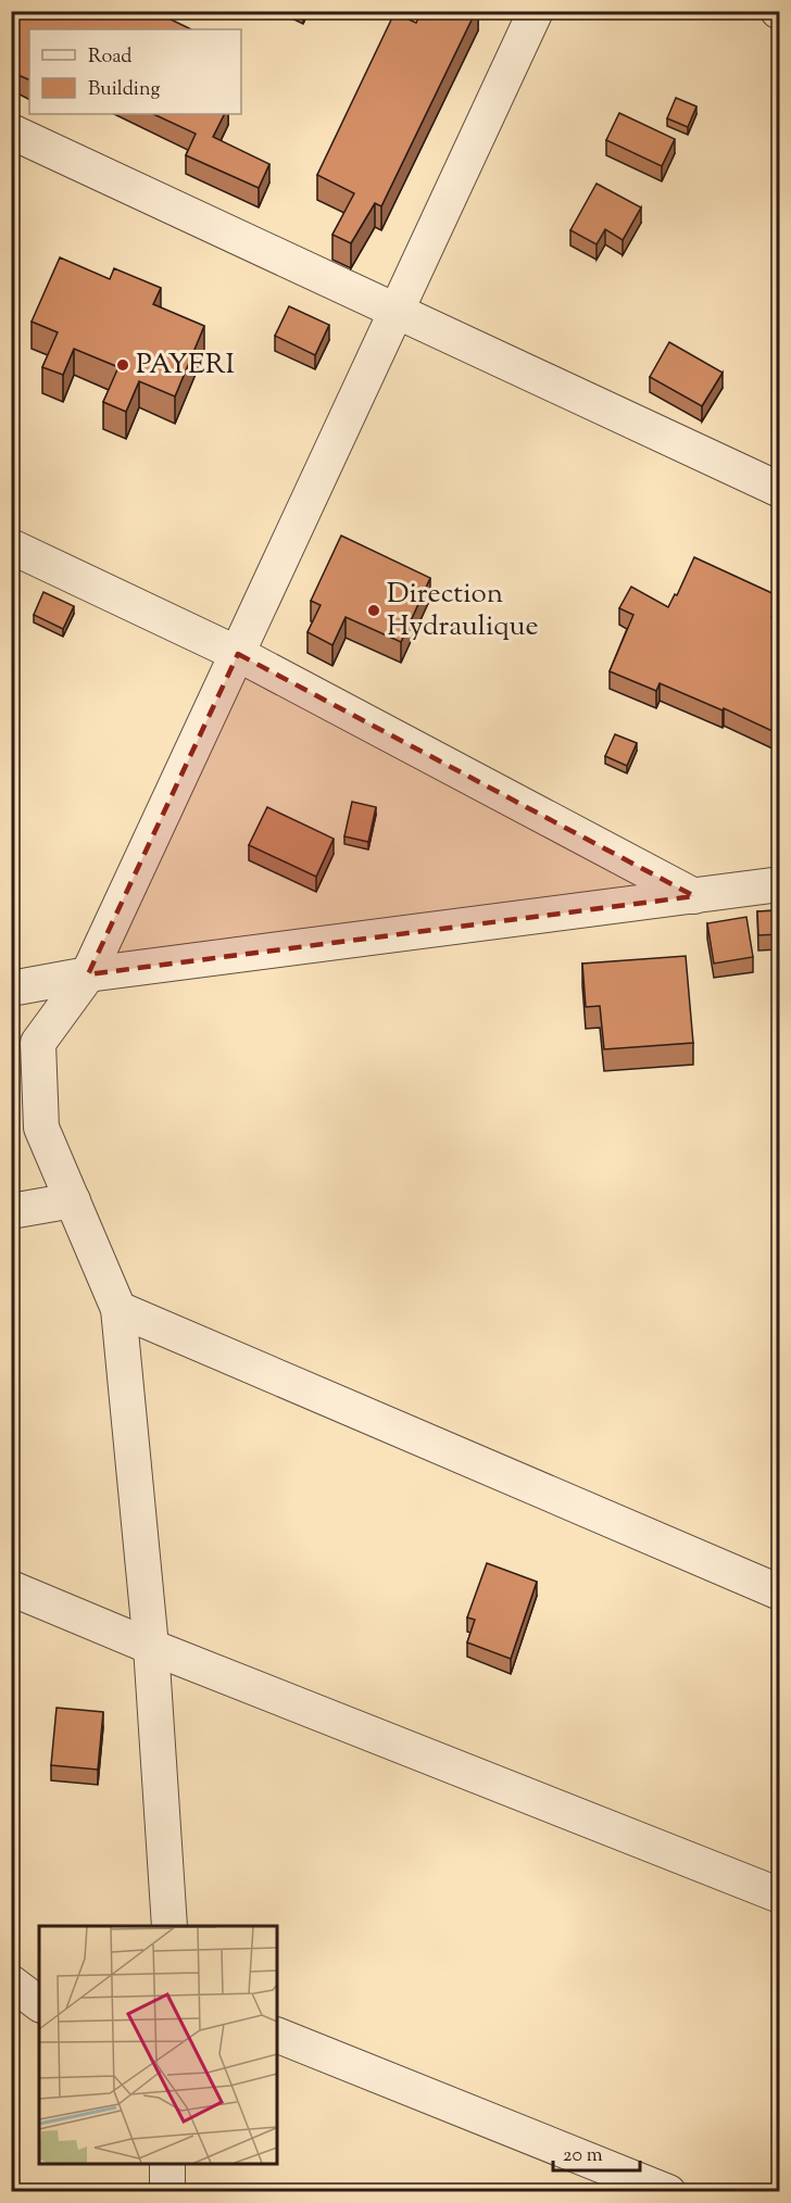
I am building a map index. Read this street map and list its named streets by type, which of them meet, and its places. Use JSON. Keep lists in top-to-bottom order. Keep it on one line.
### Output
{"places":["PAYERI","Direction Hydraulique"],"legend":["Road","Building"],"scale_bar":"20 m"}
